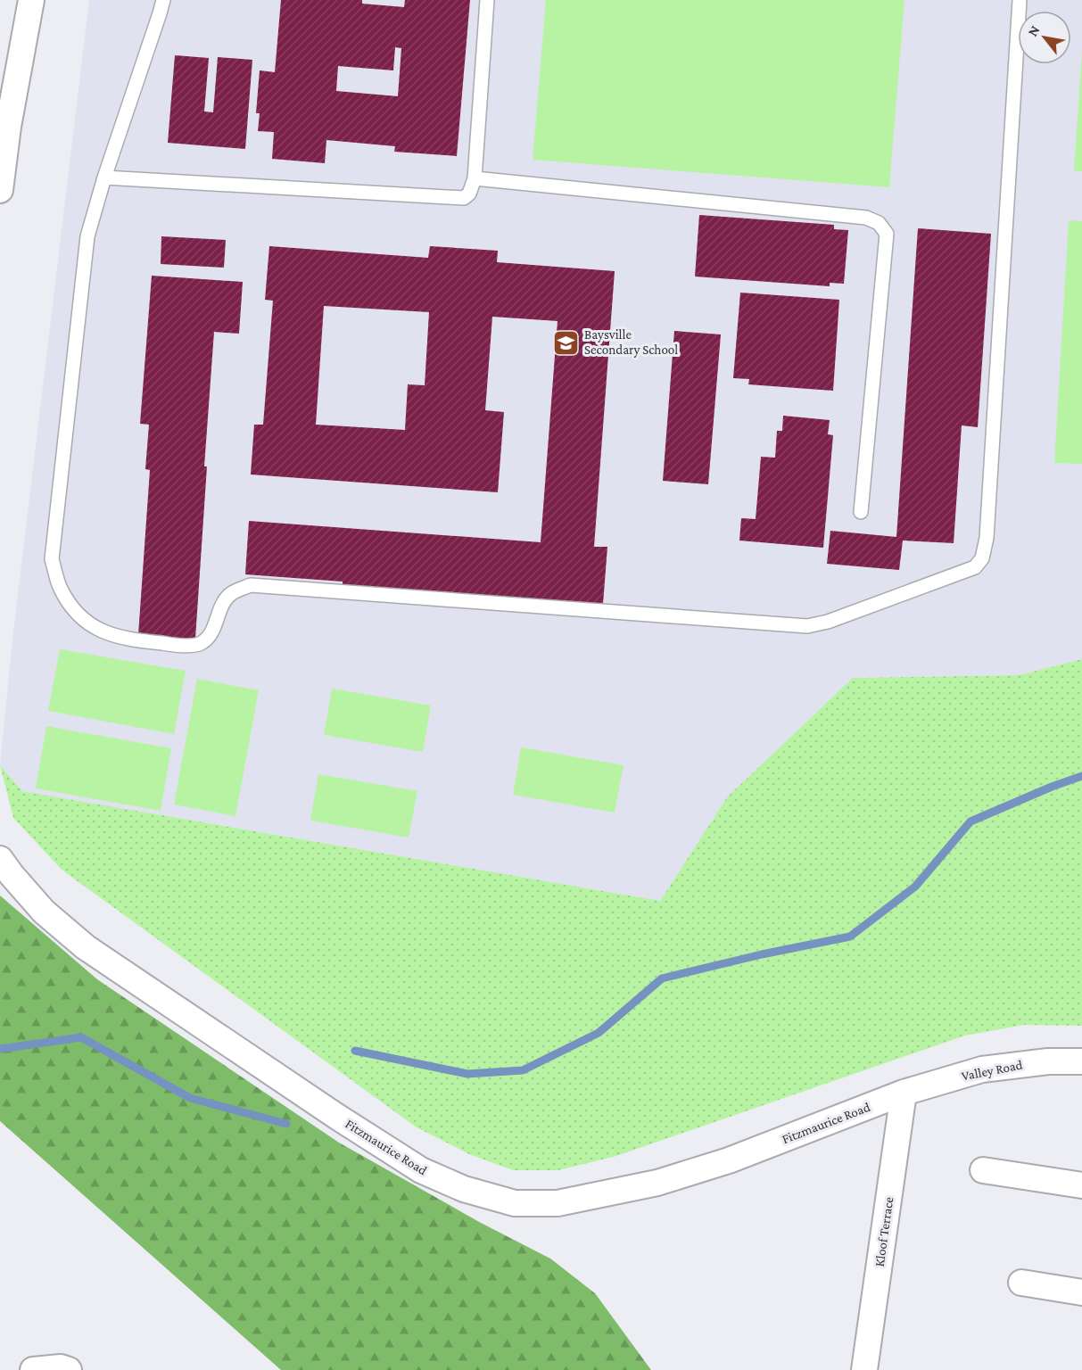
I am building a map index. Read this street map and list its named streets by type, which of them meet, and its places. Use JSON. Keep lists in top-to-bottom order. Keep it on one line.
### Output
{"streets":{"street":["Valley Road","Fitzmaurice Road","Kloof Terrace"]},"crossings":[["Valley Road","Fitzmaurice Road"],["Valley Road","Kloof Terrace"],["Fitzmaurice Road","Kloof Terrace"]],"places":{"school or university":["Baysville Secondary School"]},"north":"top left"}
